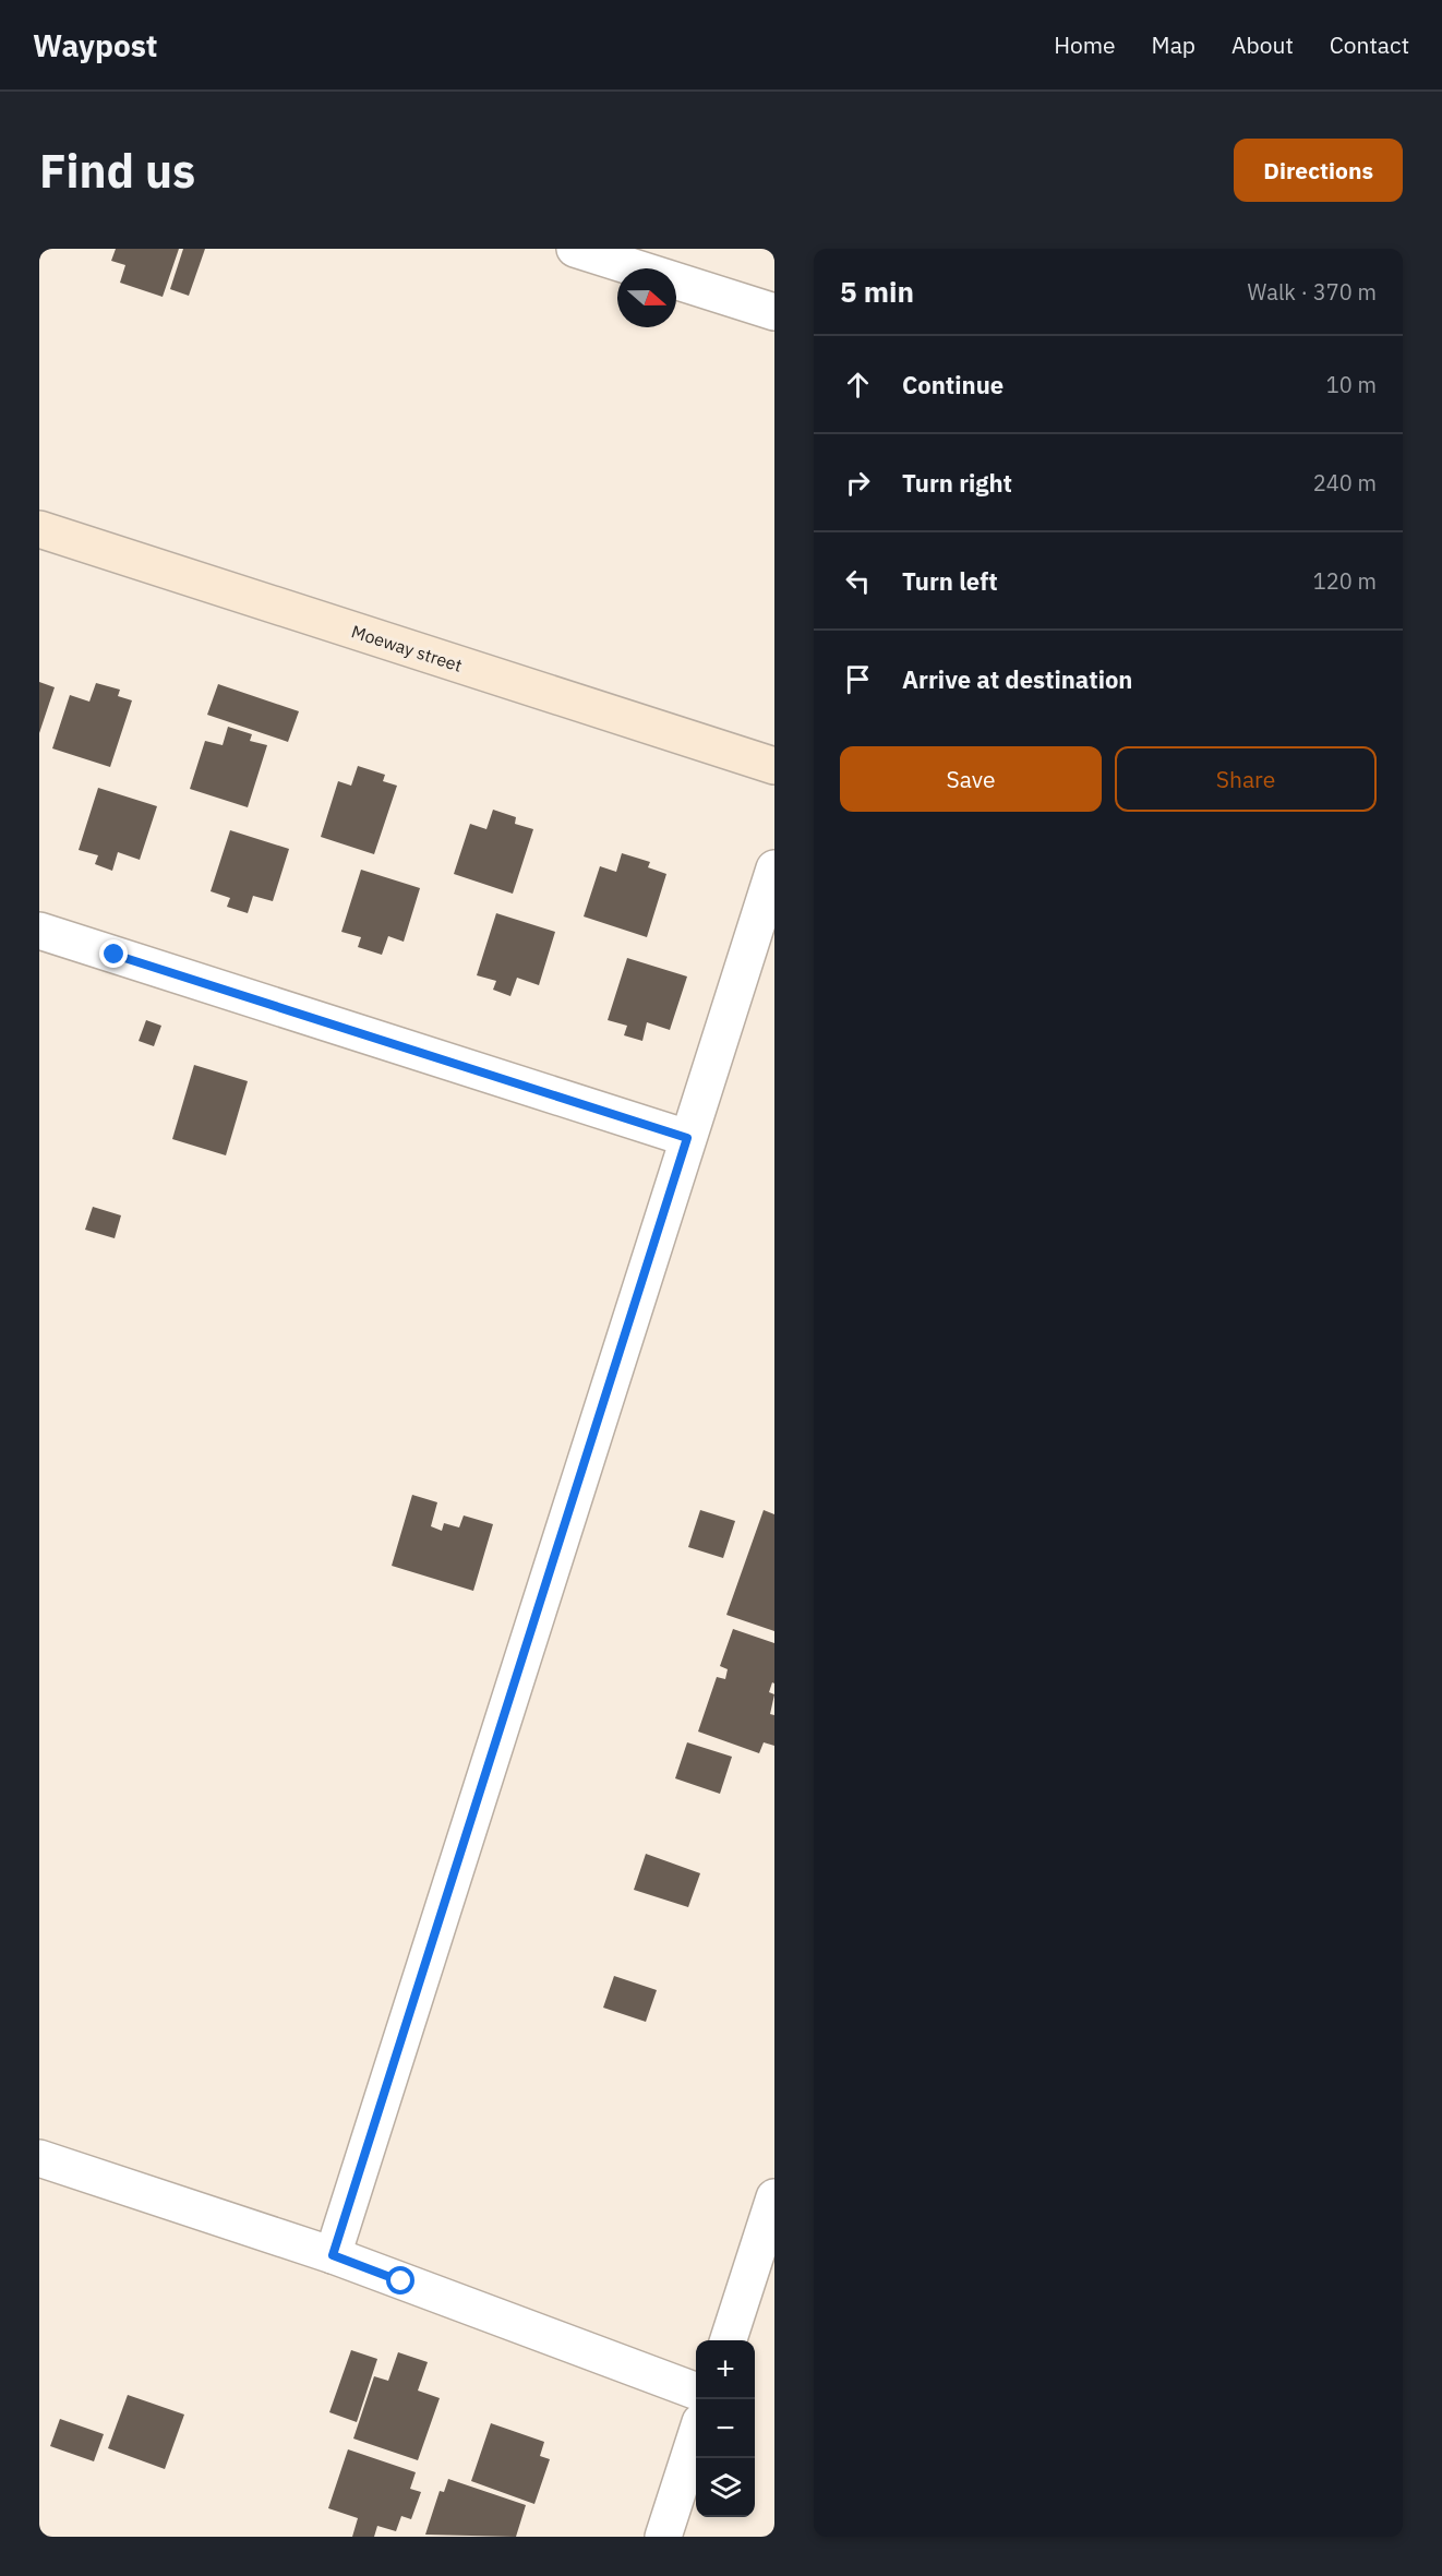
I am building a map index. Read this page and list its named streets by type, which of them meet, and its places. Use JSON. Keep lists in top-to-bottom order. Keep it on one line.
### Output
{"streets":{"street":["Moeway street"]},"north":"right","page":{"header":"Waypost","nav":["Home","Map","About","Contact"],"buttons":["Directions",["Save","Share"]],"title":"Find us","heading":["5 min","Walk · 370 m"],"list":[["Continue","10 m"],["Turn right","240 m"],["Turn left","120 m"],"Arrive at destination"],"map_buttons":["+","−"]}}
